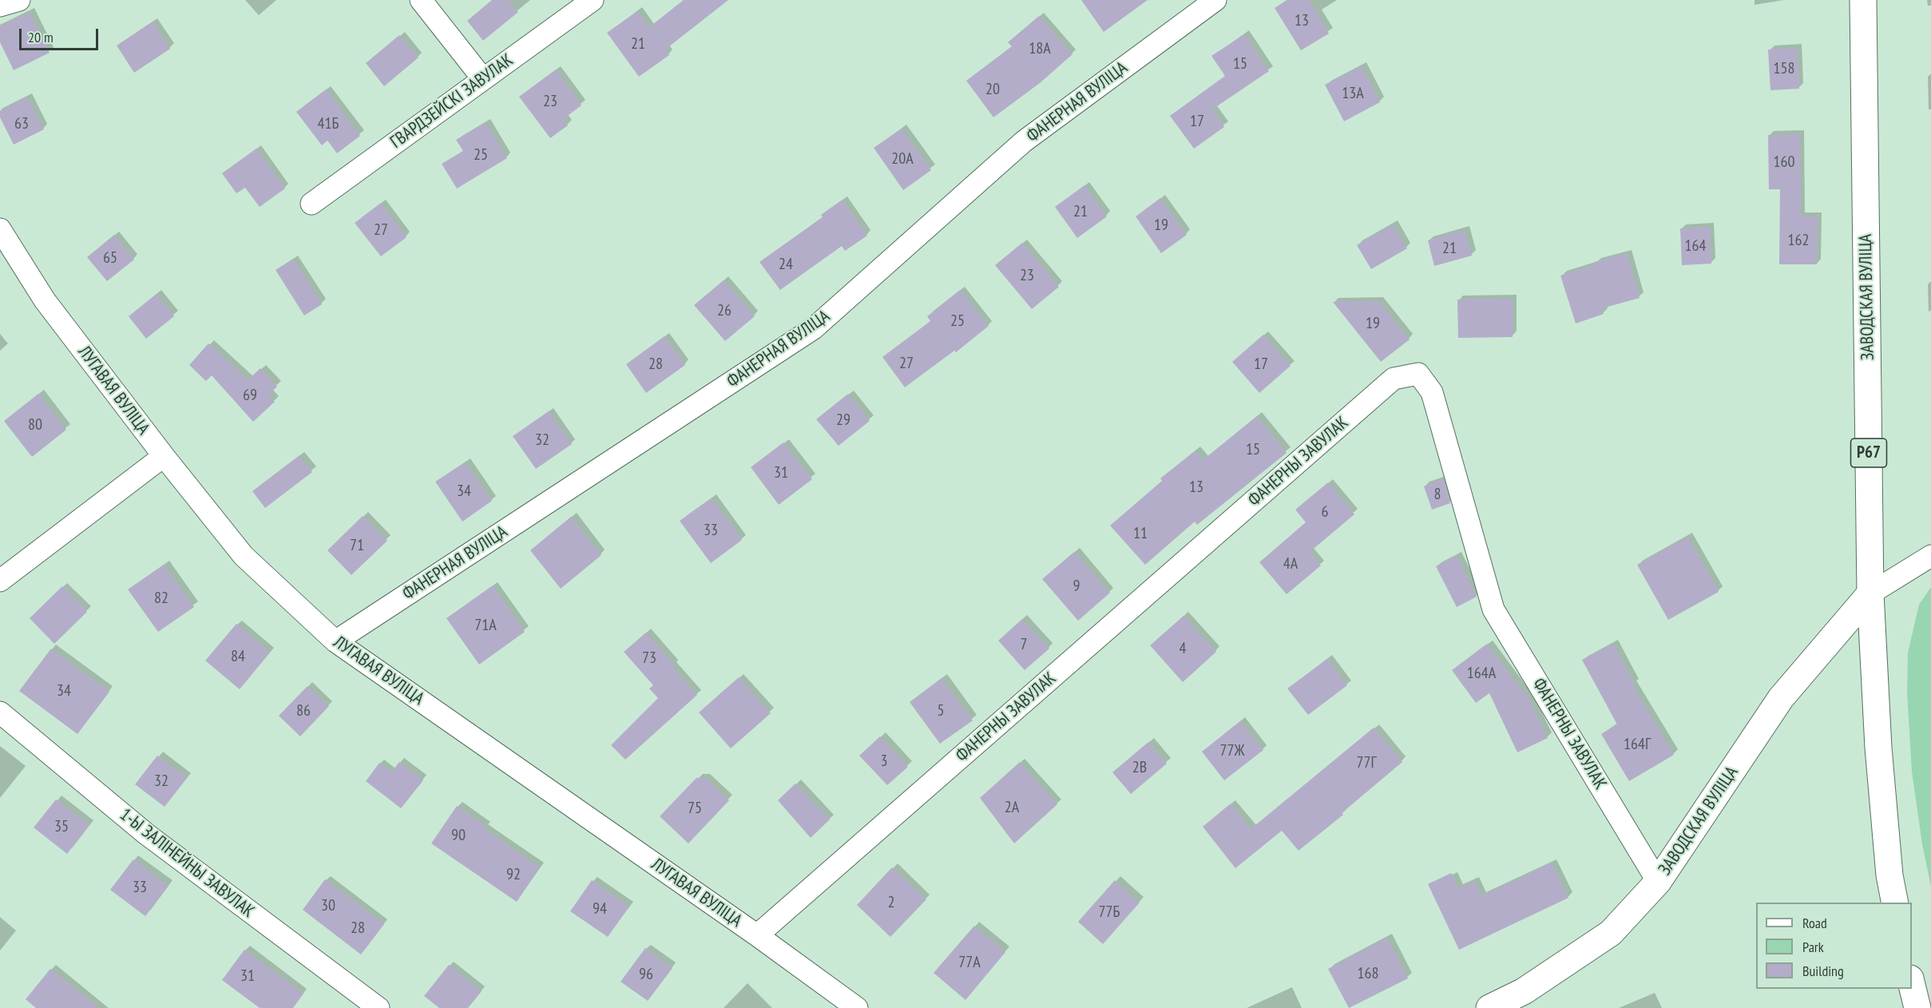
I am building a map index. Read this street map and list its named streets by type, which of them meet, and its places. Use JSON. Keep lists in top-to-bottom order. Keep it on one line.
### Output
{"streets":{"main road":["ЗАВОДСКАЯ ВУЛІЦА","Р67"],"street":["ГВАРДЗЕЙСКІ ЗАВУЛАК","ФАНЕРНАЯ ВУЛІЦА","ЛУГАВАЯ ВУЛІЦА","ФАНЕРНЫ ЗАВУЛАК","1-Ы ЗАЛІНЕЙНЫ ЗАВУЛАК"]},"crossings":[["ФАНЕРНАЯ ВУЛІЦА","ЛУГАВАЯ ВУЛІЦА"],["ЗАВОДСКАЯ ВУЛІЦА","ФАНЕРНЫ ЗАВУЛАК"],["ЛУГАВАЯ ВУЛІЦА","ФАНЕРНЫ ЗАВУЛАК"]],"house_numbers":["13","21","18А","15","158","20","13А","23","17","63","41Б","25","20А","160","21","19","27","162","164","21","65","24","23","26","25","19","27","28","17","69","29","80","32","15","31","13","34","8","6","33","11","71","4А","9","82","71А","7","4","84","73","164А","34","86","5","164Г","77Ж","3","77Г","2В","32","2А","75","35","90","92","33","2","30","94","77Б","28","77А","168","96","31"],"legend":["Road","Park","Building"],"scale_bar":"20 m"}
